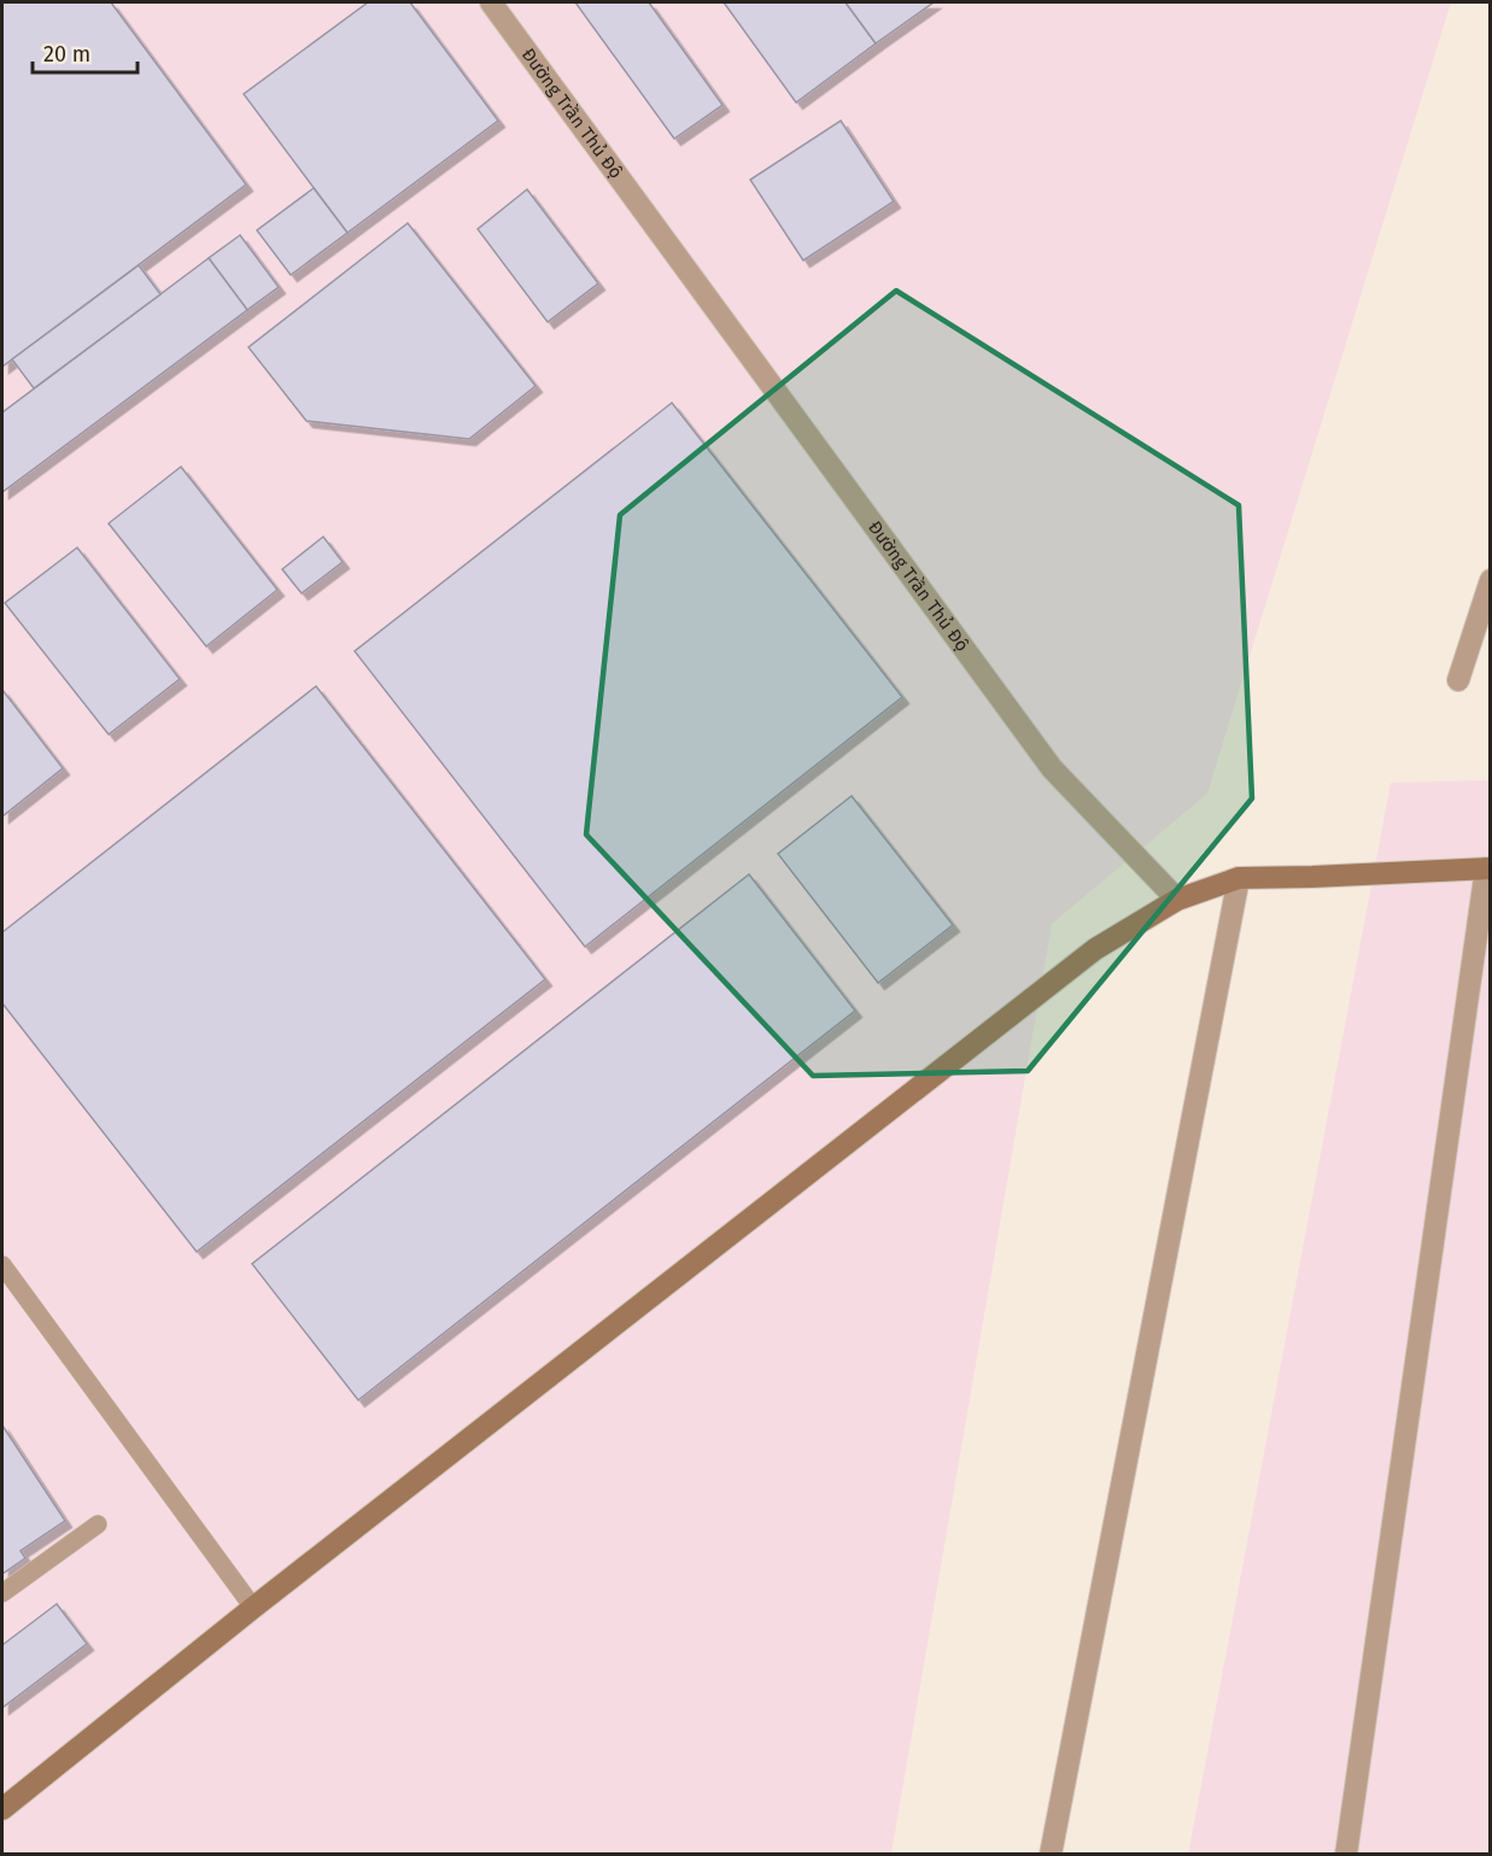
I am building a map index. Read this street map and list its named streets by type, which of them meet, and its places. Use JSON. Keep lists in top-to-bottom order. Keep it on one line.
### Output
{"streets":{"street":["Đường Trần Thủ Độ"]},"scale_bar":"20 m"}
